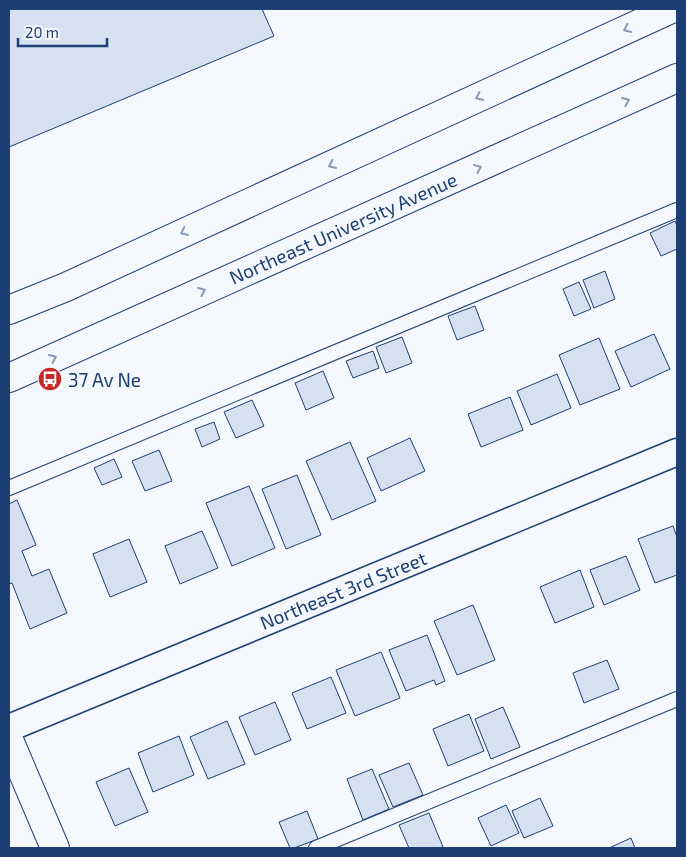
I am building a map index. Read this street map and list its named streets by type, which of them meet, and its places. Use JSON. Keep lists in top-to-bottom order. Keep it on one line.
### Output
{"streets":{"main road":["Northeast University Avenue"],"street":["Northeast 3rd Street"]},"places":{"bus stop":["37 Av Ne"]},"scale_bar":"20 m"}
